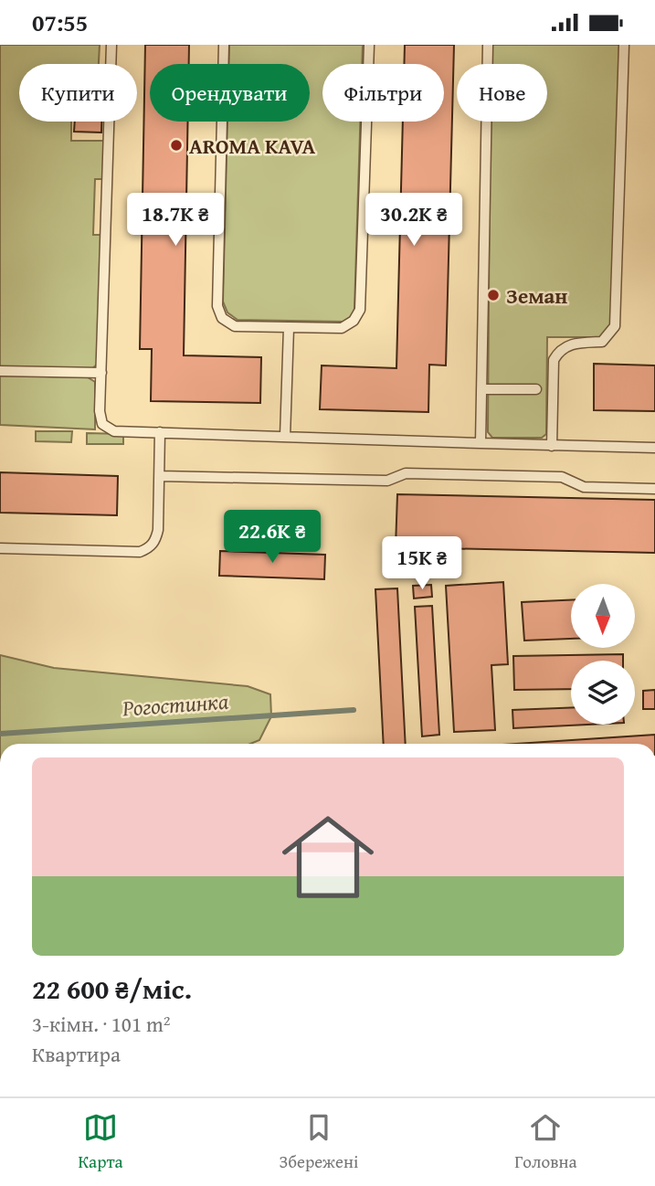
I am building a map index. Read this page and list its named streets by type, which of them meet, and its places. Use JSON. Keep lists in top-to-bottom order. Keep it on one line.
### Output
{"water":["Рогостинка"],"places":["AROMA KAVA","Земан"],"north":"bottom","page":{"status":"07:55","chip":["Купити","Орендувати","Фільтри","Нове"],"price":["18.7K ₴","30.2K ₴","22.6K ₴","15K ₴"],"list":[{"name":"22 600 ₴/міс.","note":"3-кімн. · 101 m² · Квартира"}],"tabs":["Карта","Збережені","Головна"]}}
